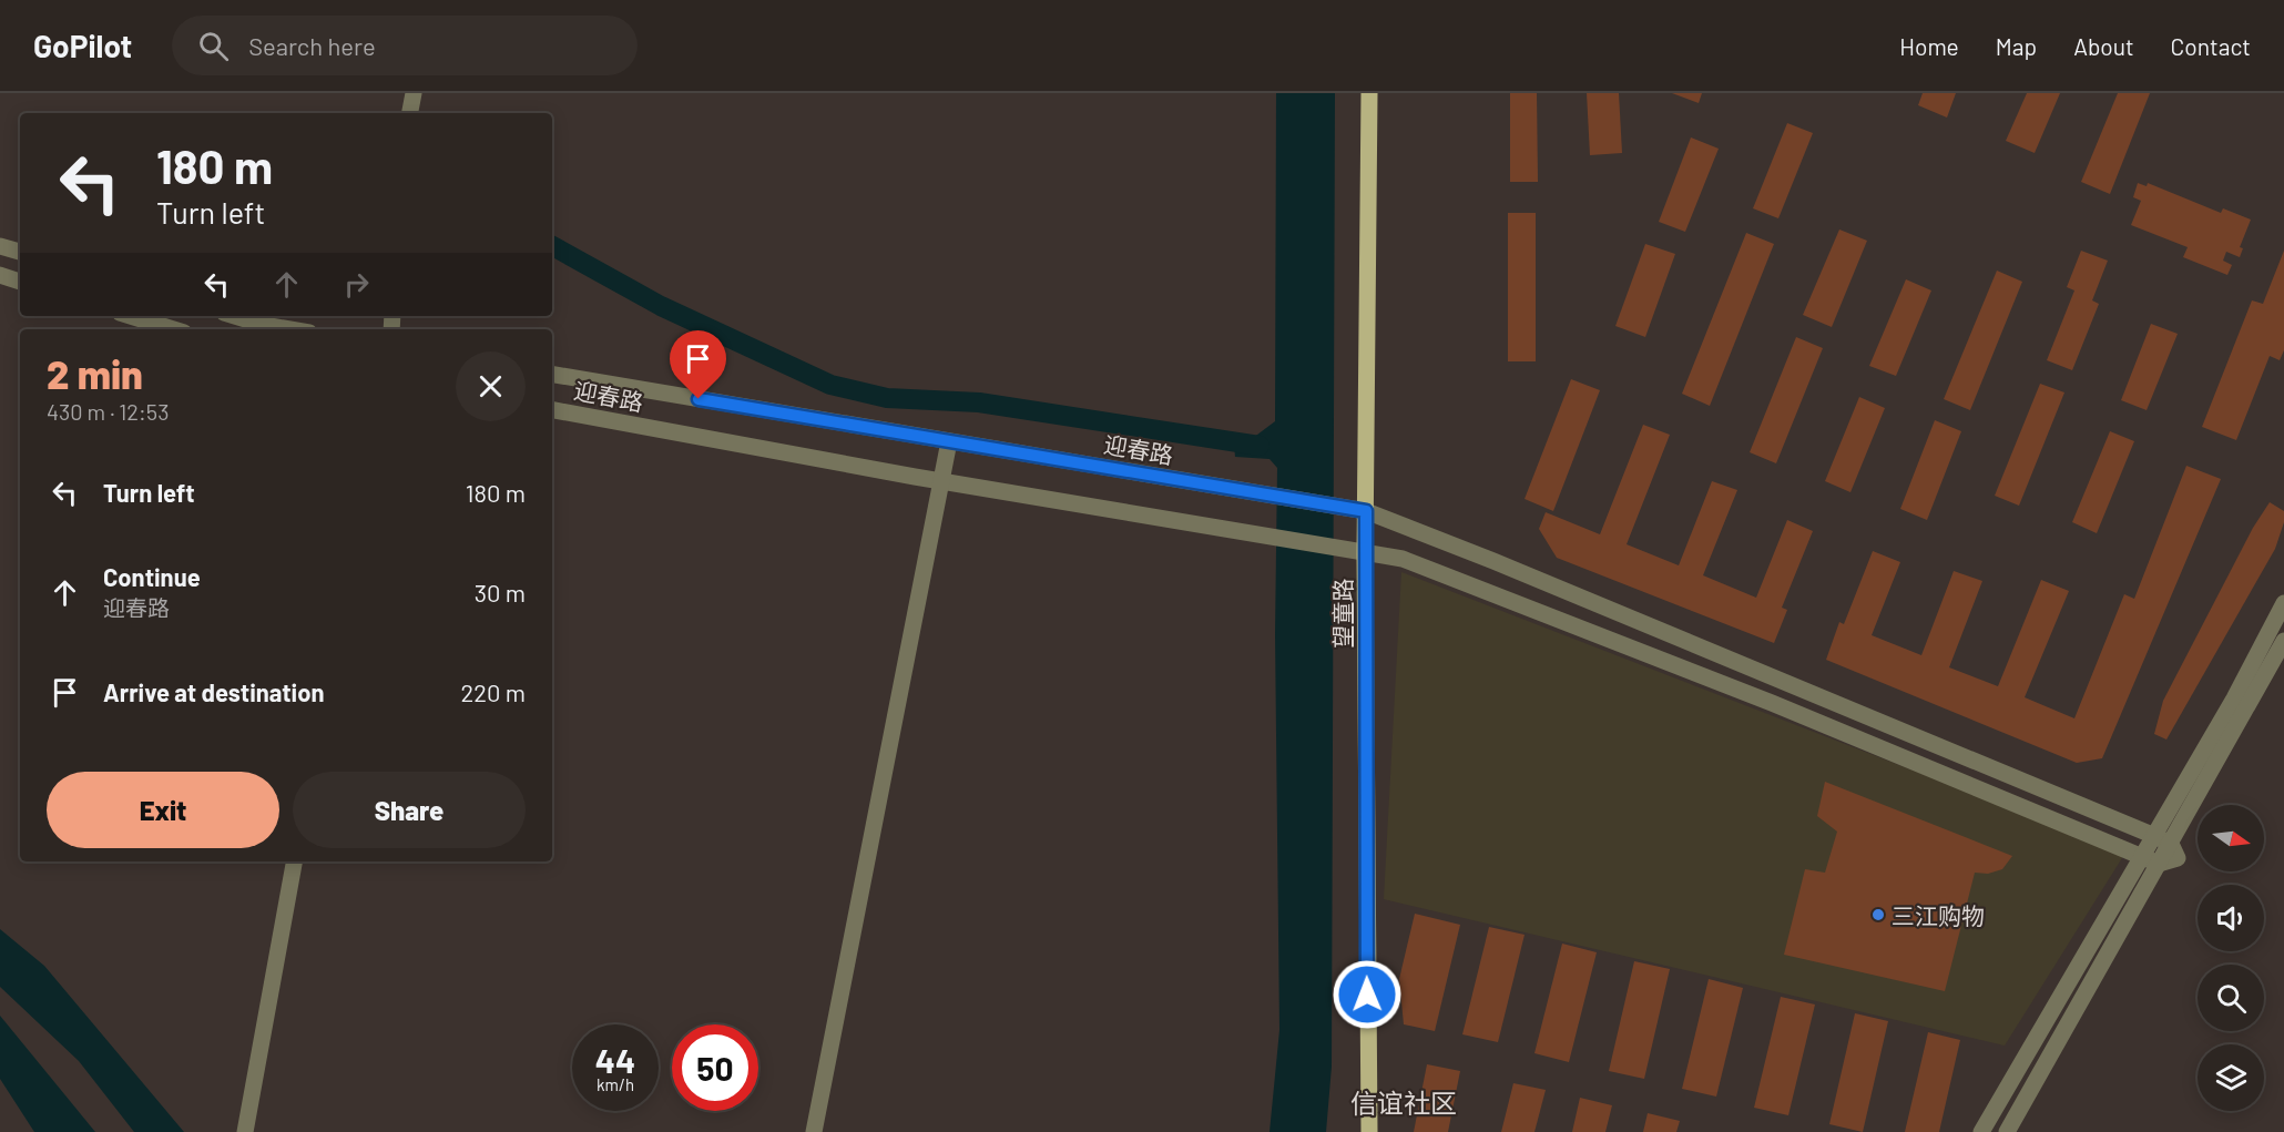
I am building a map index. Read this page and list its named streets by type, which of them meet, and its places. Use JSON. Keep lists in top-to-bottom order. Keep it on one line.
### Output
{"streets":{"main road":["望童路"],"street":["迎春路"]},"crossings":[["迎春路","望童路"]],"districts":["信谊社区"],"places":["三江购物"],"north":"right","page":{"header":"GoPilot","search":"Search here","nav":["Home","Map","About","Contact"],"turn":["180 m","Turn left"],"heading":["2 min","430 m · 12:53"],"list":[{"name":"Turn left","value":"180 m"},{"name":"Continue","note":"迎春路","value":"30 m"},{"name":"Arrive at destination","value":"220 m"}],"buttons":["Exit","Share"],"speed":"44 km/h","limit":"50"}}
